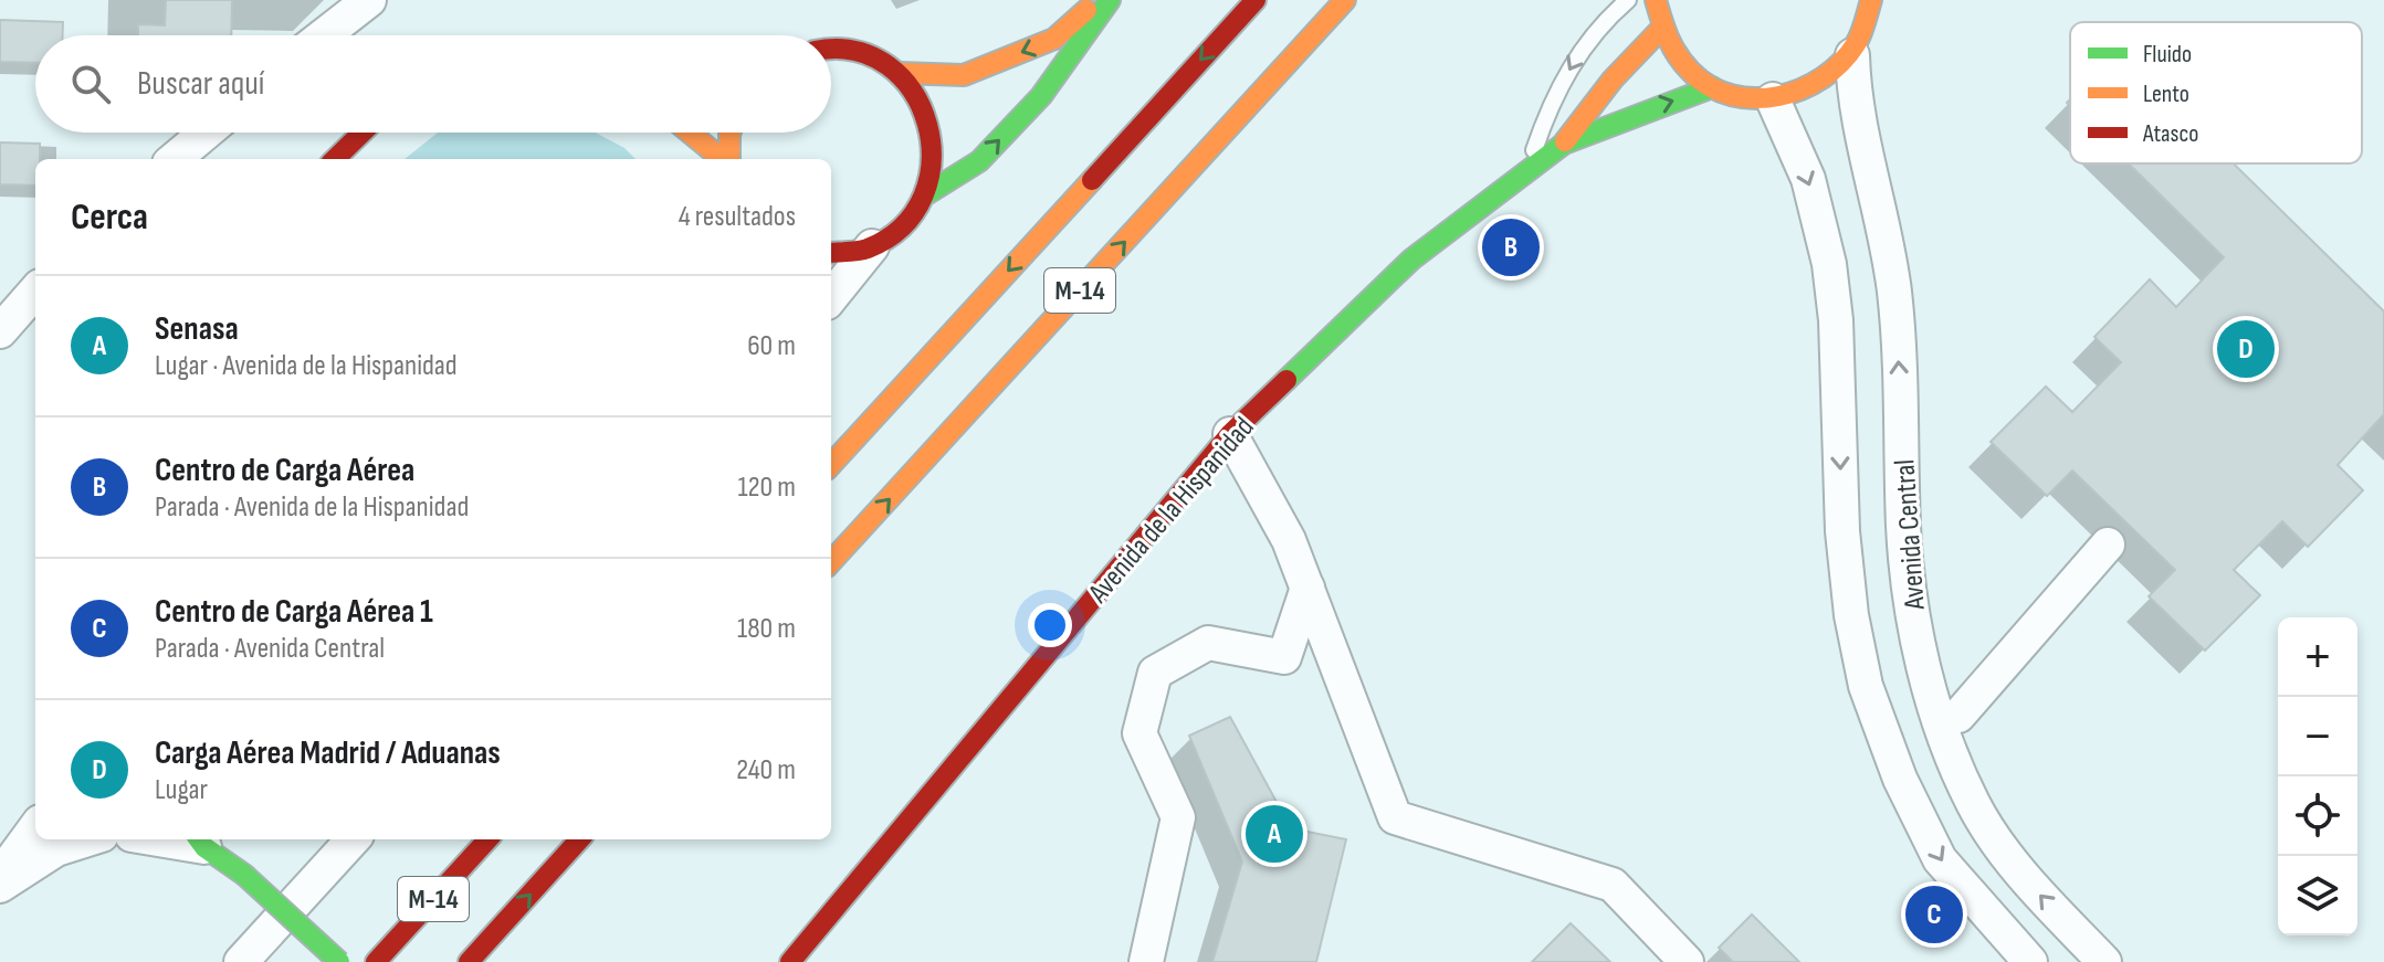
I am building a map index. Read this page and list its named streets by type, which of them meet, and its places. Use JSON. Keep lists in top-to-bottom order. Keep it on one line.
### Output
{"streets":{"main road":["M-14","Avenida de la Hispanidad"],"street":["Avenida Central"]},"legend":["Fluido","Lento","Atasco"],"page":{"search":"Buscar aquí","heading":["Cerca","4 resultados"],"pins":["B","D","A","C"],"list":[{"mark":"A","name":"Senasa","note":"Lugar · Avenida de la Hispanidad","value":"60 m"},{"mark":"B","name":"Centro de Carga Aérea","note":"Parada · Avenida de la Hispanidad","value":"120 m"},{"mark":"C","name":"Centro de Carga Aérea 1","note":"Parada · Avenida Central","value":"180 m"},{"mark":"D","name":"Carga Aérea Madrid / Aduanas","note":"Lugar","value":"240 m"}],"map_buttons":["+","−"]}}
